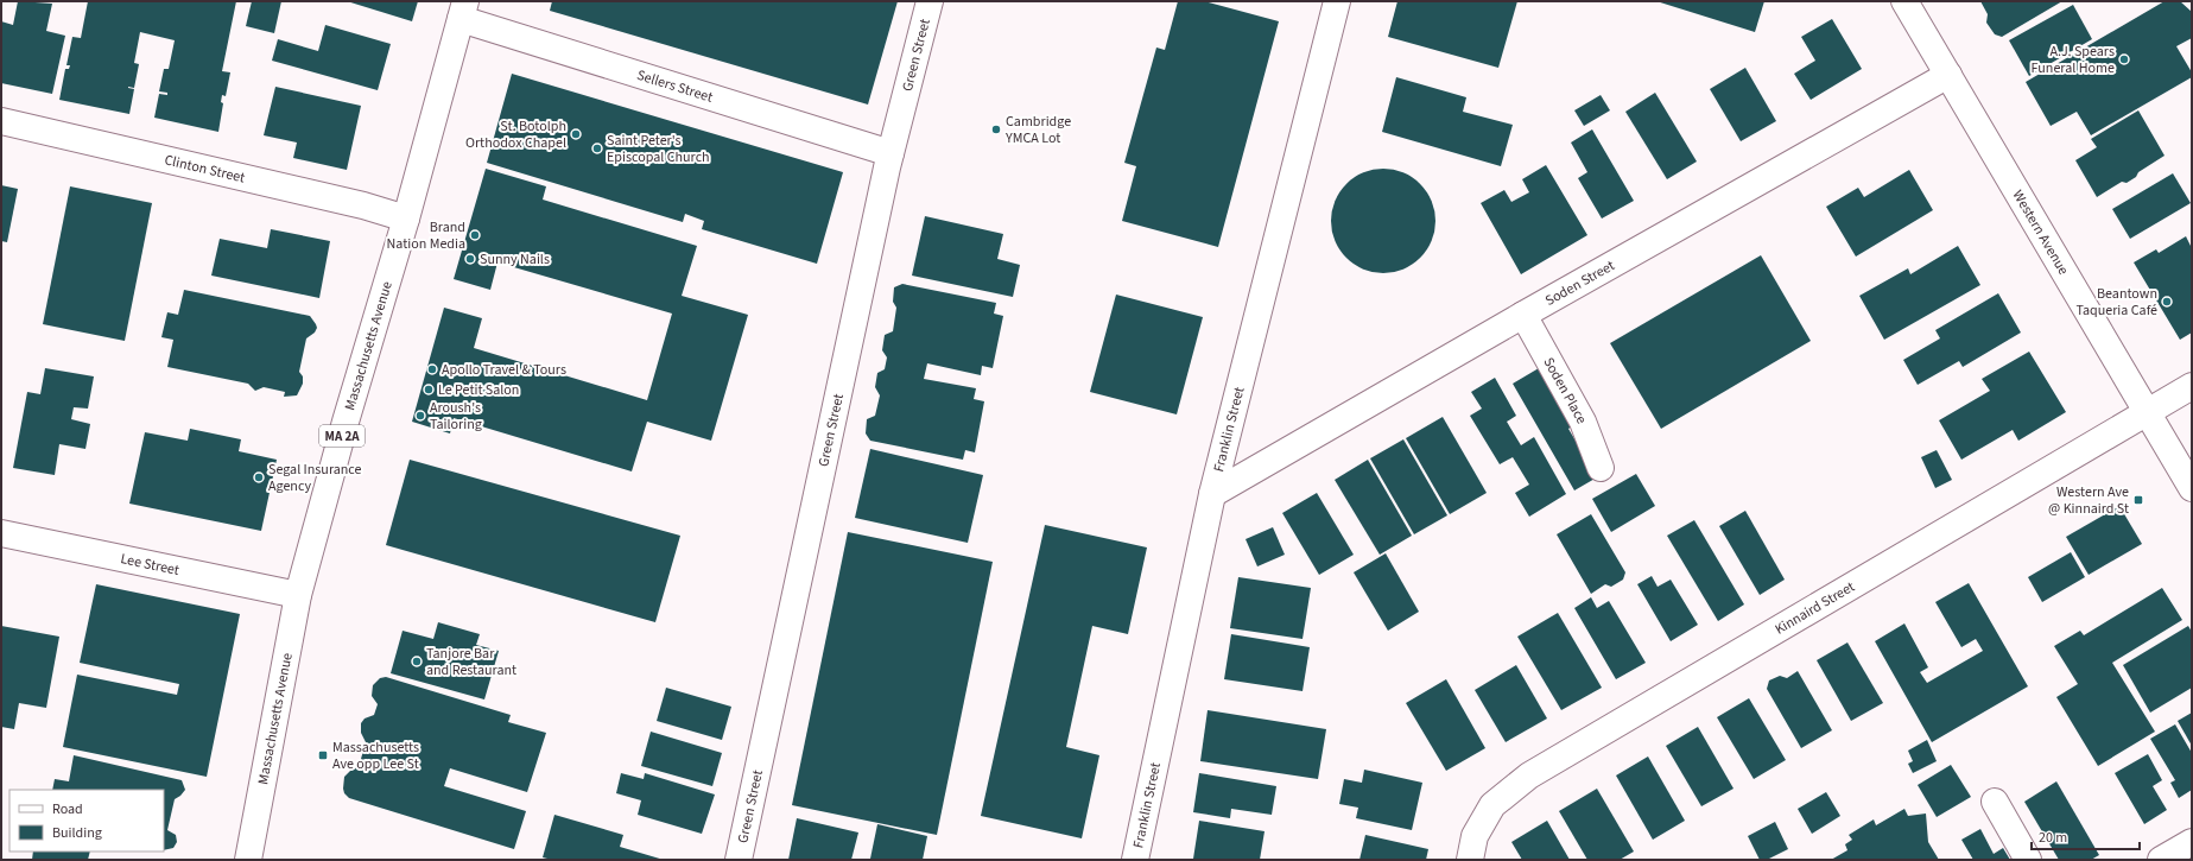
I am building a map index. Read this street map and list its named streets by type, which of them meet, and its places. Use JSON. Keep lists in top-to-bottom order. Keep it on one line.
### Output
{"streets":{"street":["Green Street","Sellers Street","Clinton Street","Western Avenue","Soden Street","Massachusetts Avenue","Soden Place","Franklin Street","MA 2A","Lee Street","Kinnaird Street"]},"crossings":[["Green Street","Sellers Street"],["Sellers Street","Massachusetts Avenue"],["Clinton Street","Massachusetts Avenue"],["Western Avenue","Soden Street"],["Western Avenue","Kinnaird Street"],["Soden Street","Soden Place"],["Soden Street","Franklin Street"],["Massachusetts Avenue","Lee Street"]],"places":{"other":["A.J. Spears Funeral Home","Cambridge YMCA Lot","St. Botolph Orthodox Chapel","Saint Peter's Episcopal Church","Brand Nation Media","Sunny Nails","Beantown Taqueria Café","Apollo Travel & Tours","Le Petit Salon","Aroush's Tailoring","Segal Insurance Agency","Tanjore Bar and Restaurant"],"transit":["Western Ave @ Kinnaird St","Massachusetts Ave opp Lee St"]},"legend":["Road","Building"],"scale_bar":"20 m"}
